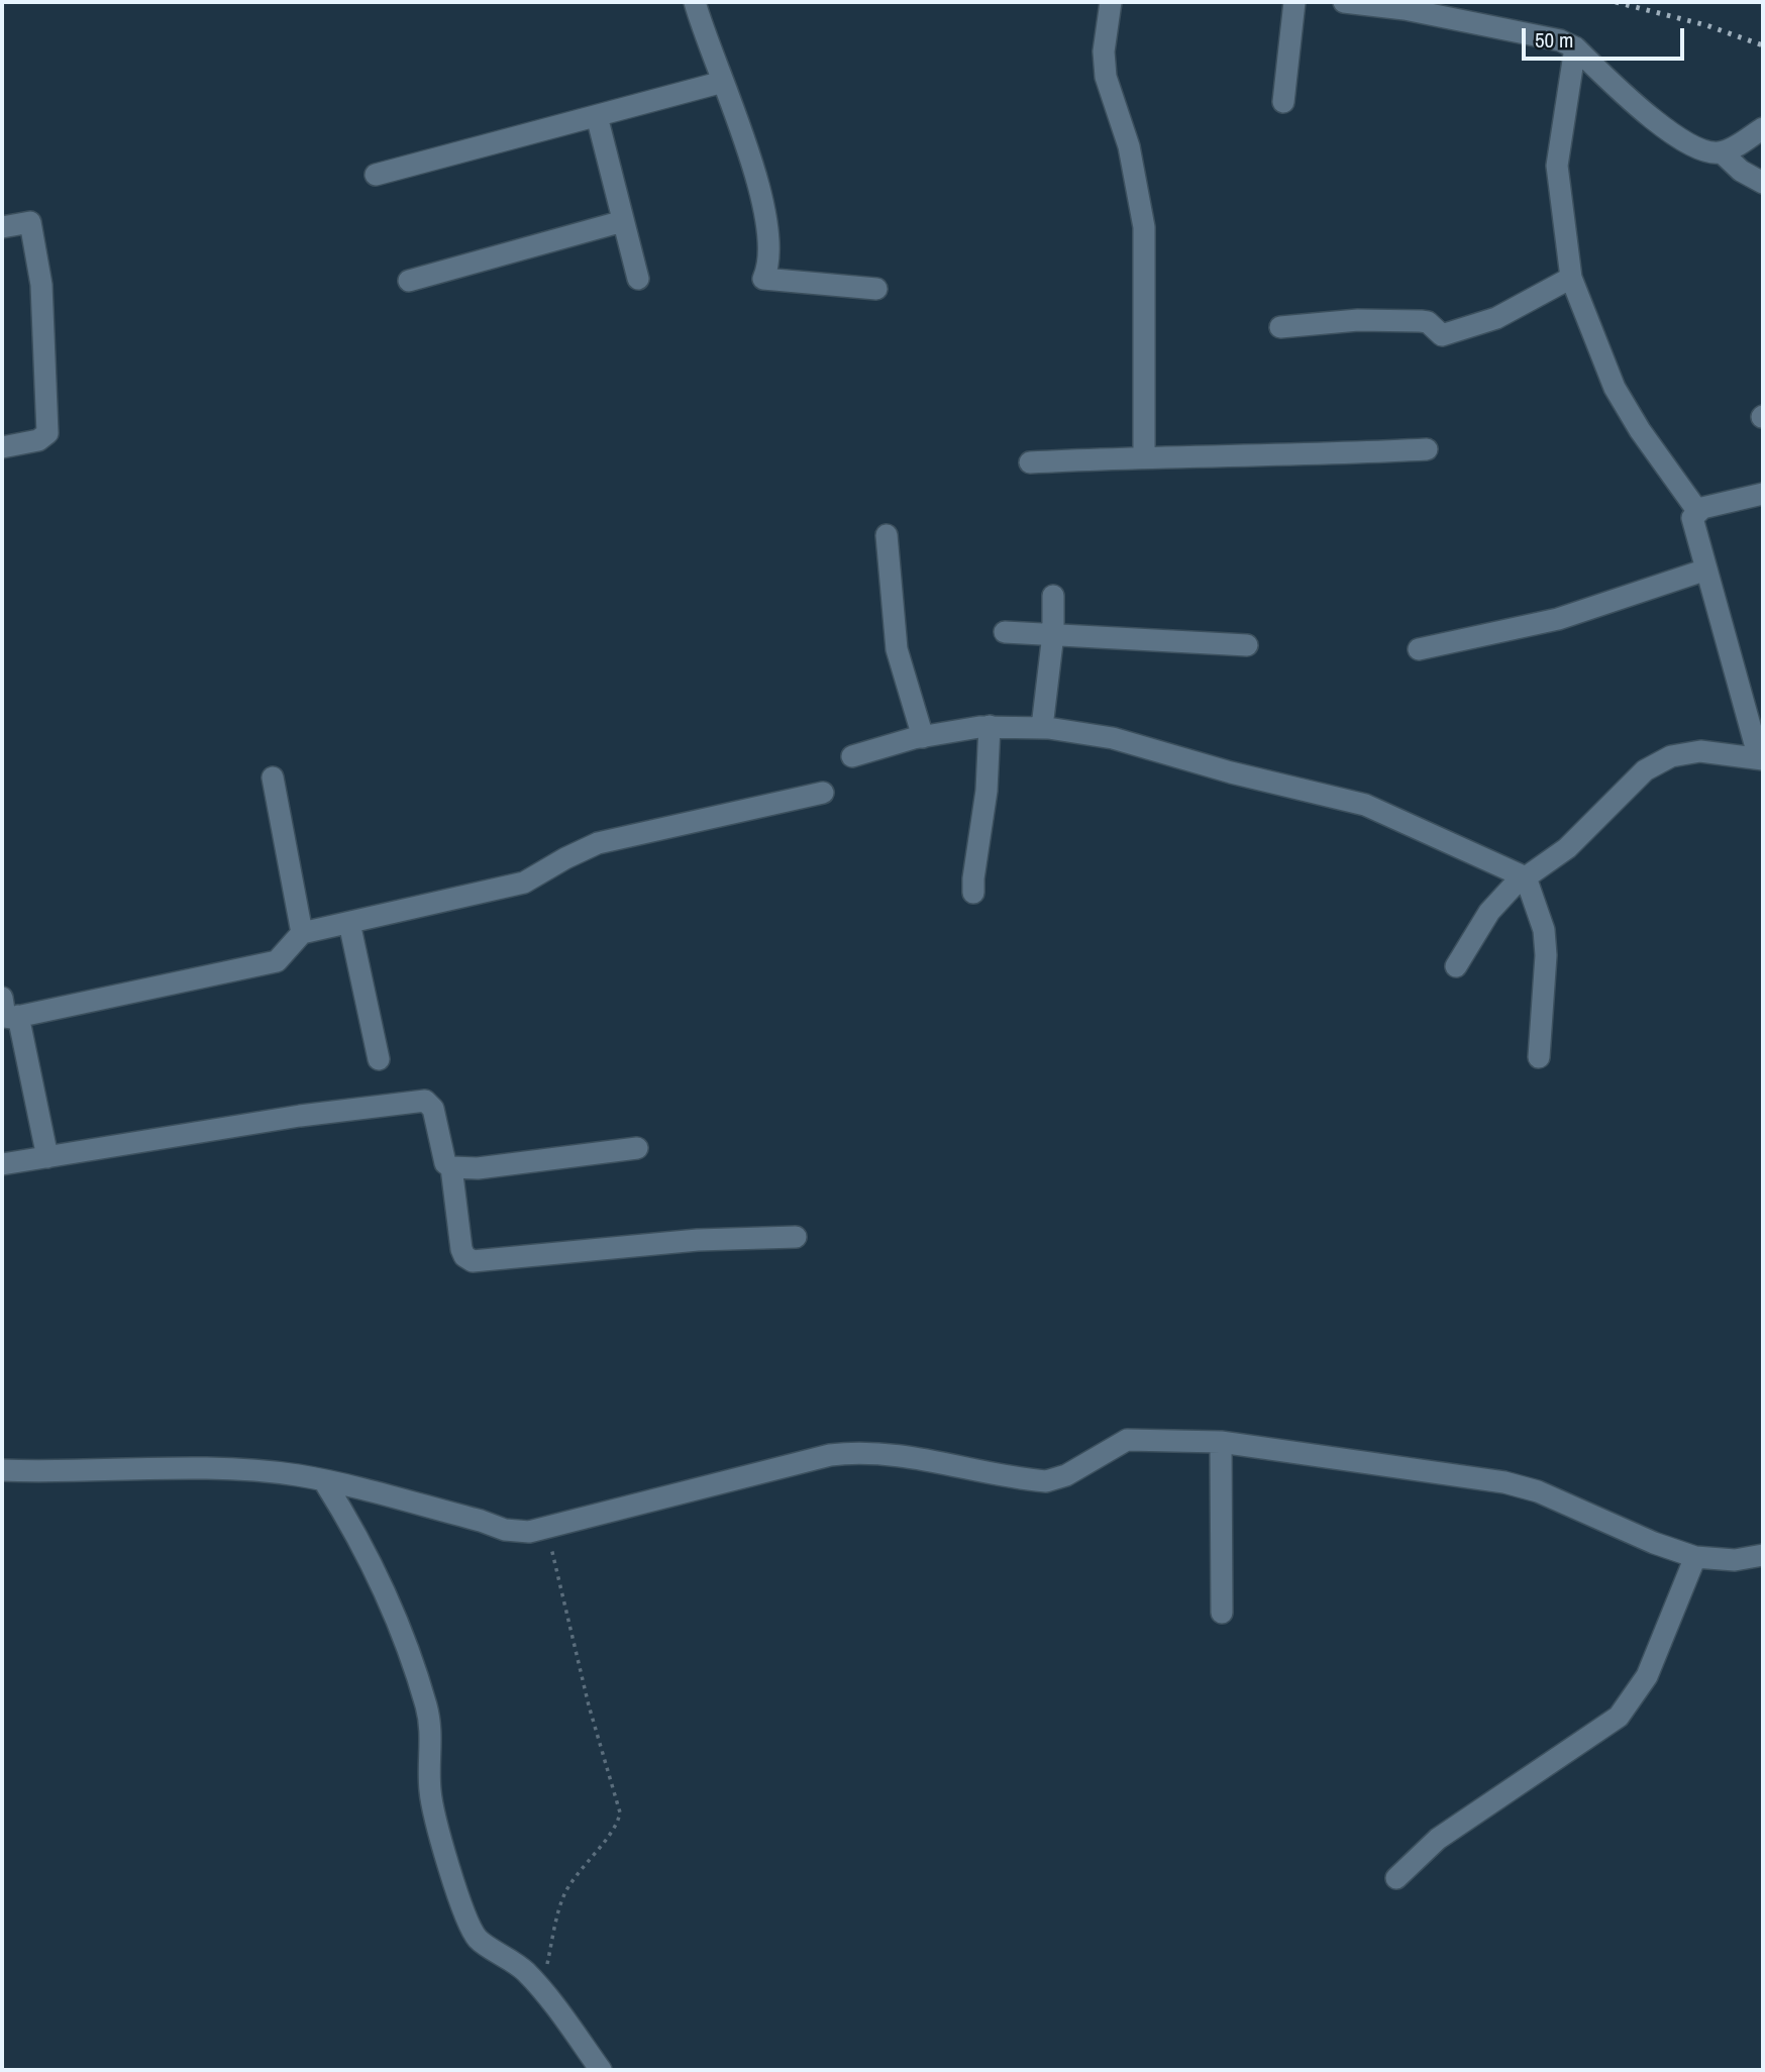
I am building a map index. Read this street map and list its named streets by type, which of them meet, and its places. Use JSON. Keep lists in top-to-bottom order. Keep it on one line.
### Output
{"scale_bar":"50 m"}
